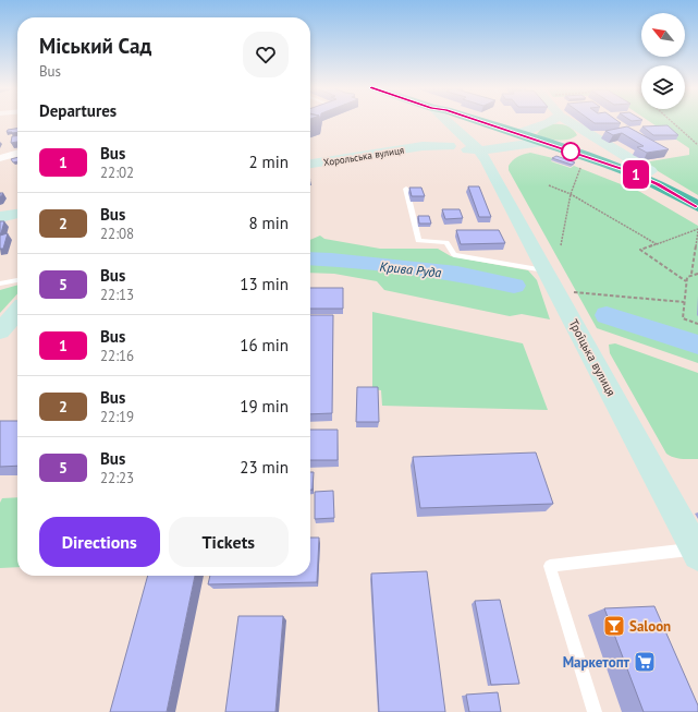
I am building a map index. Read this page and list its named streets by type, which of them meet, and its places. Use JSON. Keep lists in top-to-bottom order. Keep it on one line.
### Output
{"streets":{"main road":["Хорольська вулиця","Троїцька вулиця"]},"water":["Крива Руда"],"places":{"bar":["Saloon"],"supermarket":["Маркетопт"]},"lines":["bus line 1"],"north":"top left","page":{"on_map":"1","heading":[["Міський Сад","Bus"],"Departures"],"list":[{"mark":"1","name":"Bus","note":"22:02","value":"2 min"},{"mark":"2","name":"Bus","note":"22:08","value":"8 min"},{"mark":"5","name":"Bus","note":"22:13","value":"13 min"},{"mark":"1","name":"Bus","note":"22:16","value":"16 min"},{"mark":"2","name":"Bus","note":"22:19","value":"19 min"},{"mark":"5","name":"Bus","note":"22:23","value":"23 min"}],"buttons":["Directions","Tickets"]}}
